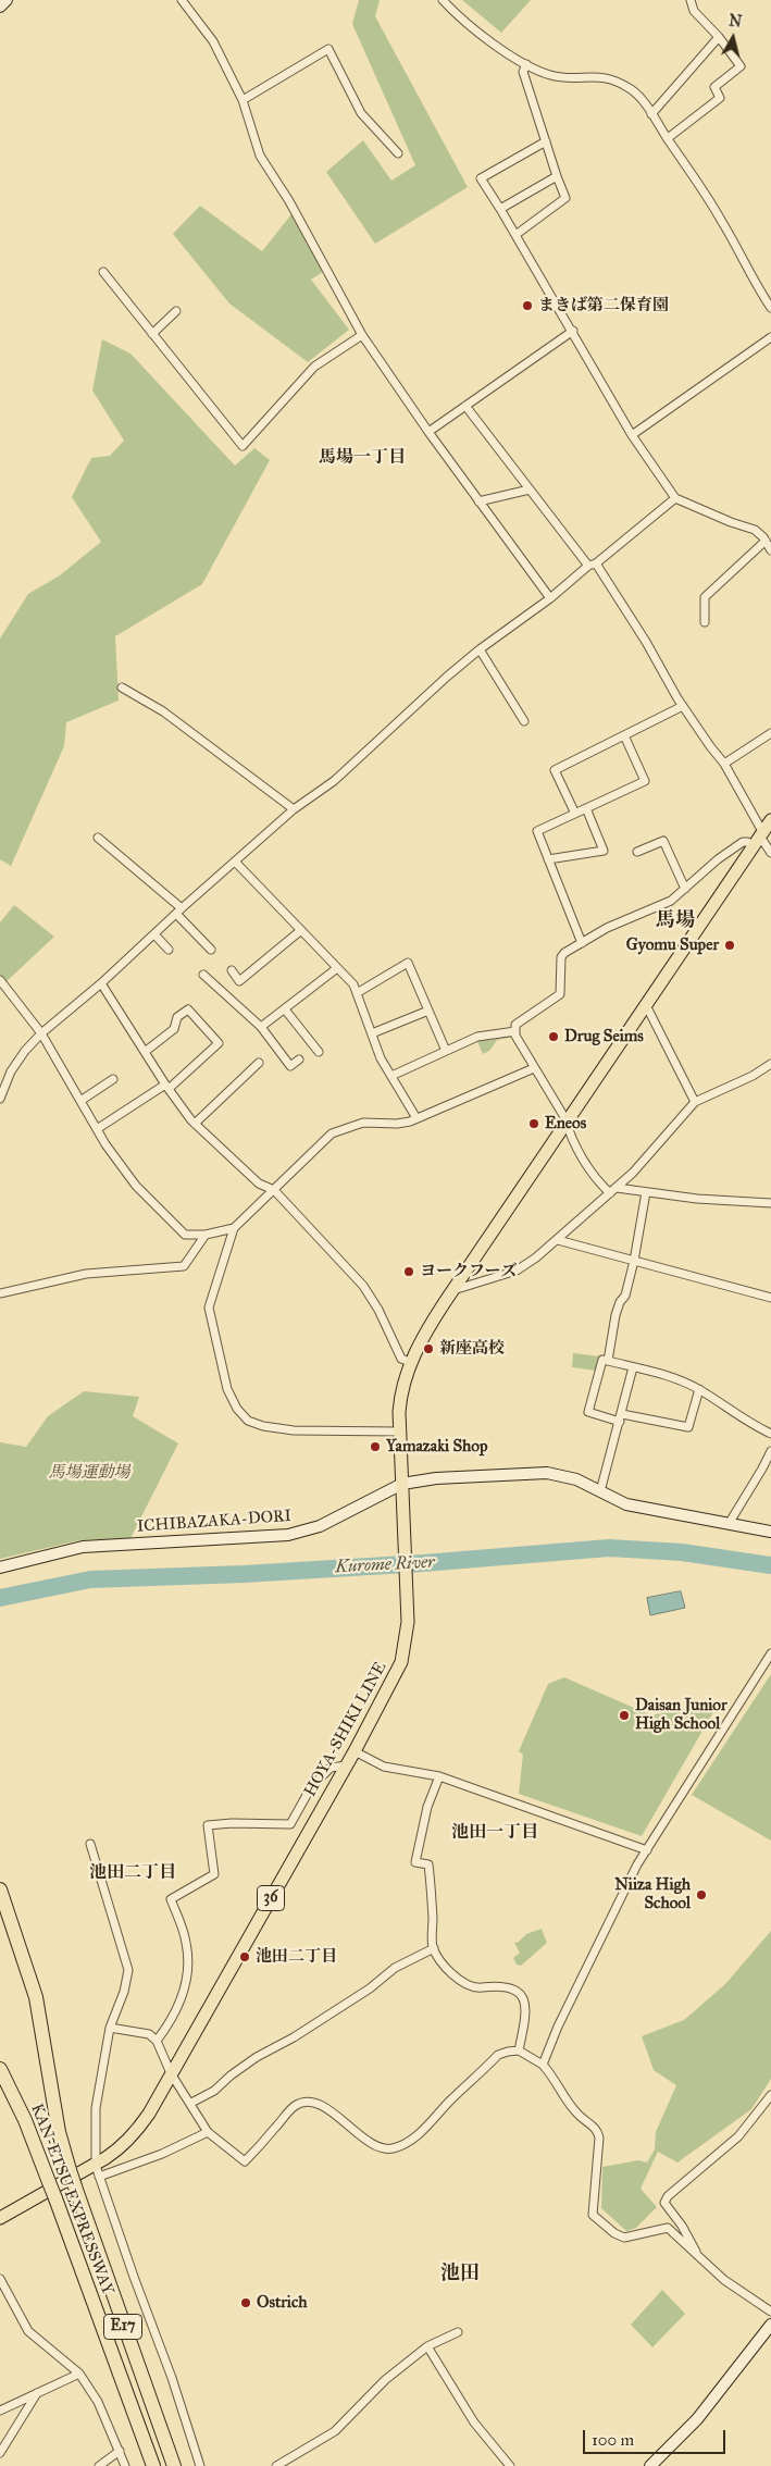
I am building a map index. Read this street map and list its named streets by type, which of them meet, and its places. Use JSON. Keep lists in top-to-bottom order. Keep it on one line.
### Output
{"streets":{"highway":["KAN-ETSU EXPRESSWAY","E17"],"main road":["HOYA-SHIKI LINE","36"],"street":["ICHIBAZAKA-DORI"]},"crossings":[["ICHIBAZAKA-DORI","HOYA-SHIKI LINE"]],"districts":["馬場一丁目","馬場","池田一丁目","池田二丁目","池田"],"water":["Kurome River"],"parks":["馬場運動場"],"places":["まきば第二保育園","Gyomu Super","Drug Seims","Eneos","ヨークフーズ","新座高校","Yamazaki Shop","Daisan Junior High School","Niiza High School","池田二丁目","Ostrich"],"scale_bar":"100 m","north":"top"}
